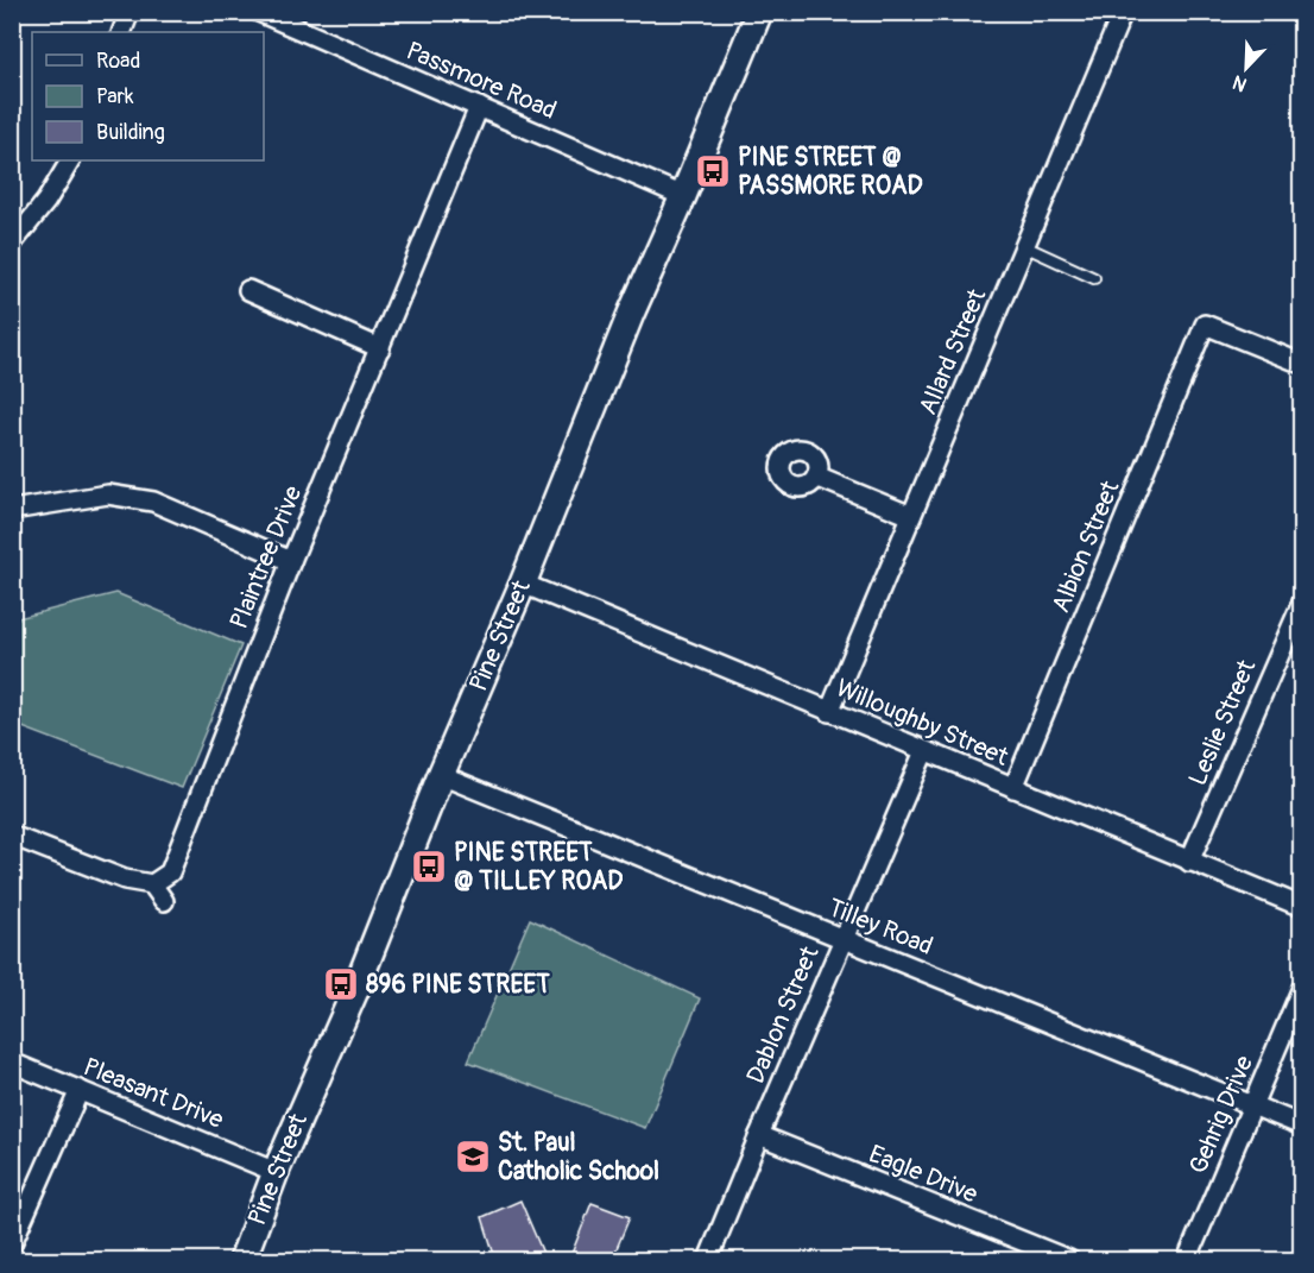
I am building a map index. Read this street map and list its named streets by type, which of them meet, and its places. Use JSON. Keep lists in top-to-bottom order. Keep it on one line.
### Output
{"streets":{"street":["Passmore Road","Allard Street","Albion Street","Plaintree Drive","Pine Street","Willoughby Street","Leslie Street","Tilley Road","Dablon Street","Pleasant Drive","Gehrig Drive","Eagle Drive"]},"crossings":[["Passmore Road","Plaintree Drive"],["Passmore Road","Pine Street"],["Allard Street","Willoughby Street"],["Albion Street","Willoughby Street"],["Pine Street","Willoughby Street"],["Pine Street","Tilley Road"],["Pine Street","Pleasant Drive"],["Willoughby Street","Leslie Street"],["Willoughby Street","Dablon Street"],["Tilley Road","Dablon Street"],["Tilley Road","Gehrig Drive"],["Dablon Street","Eagle Drive"]],"places":{"bus stop":["PINE STREET @ PASSMORE ROAD","PINE STREET @ TILLEY ROAD","896 PINE STREET"],"school or university":["St. Paul Catholic School"]},"legend":["Road","Park","Building"],"north":"bottom left"}
